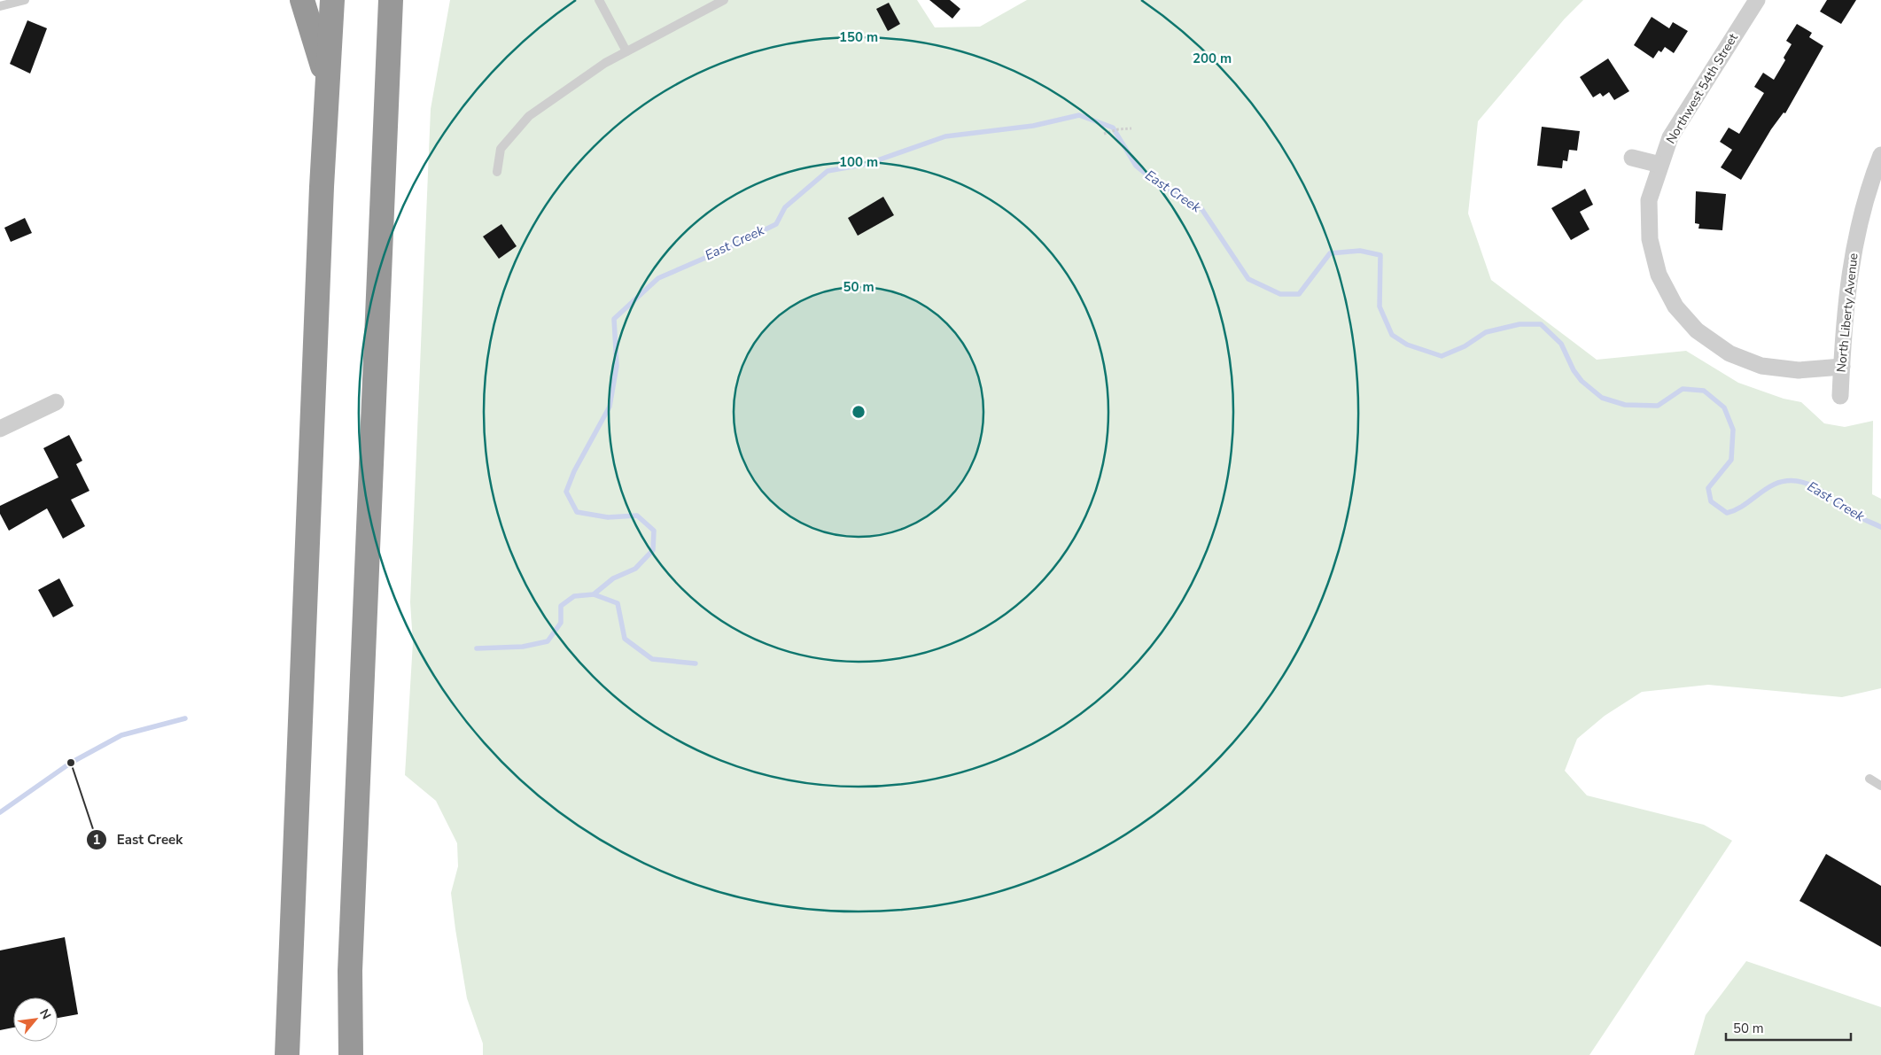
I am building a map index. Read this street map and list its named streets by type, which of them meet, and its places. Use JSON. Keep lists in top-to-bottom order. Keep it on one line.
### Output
{"streets":{"street":["Northwest 54th Street","North Liberty Avenue"]},"crossings":[["Northwest 54th Street","North Liberty Avenue"]],"water":["East Creek"],"places":["East Creek"],"scale_bar":"50 m","north":"top right","rings":["150 m","200 m","100 m","50 m"]}
